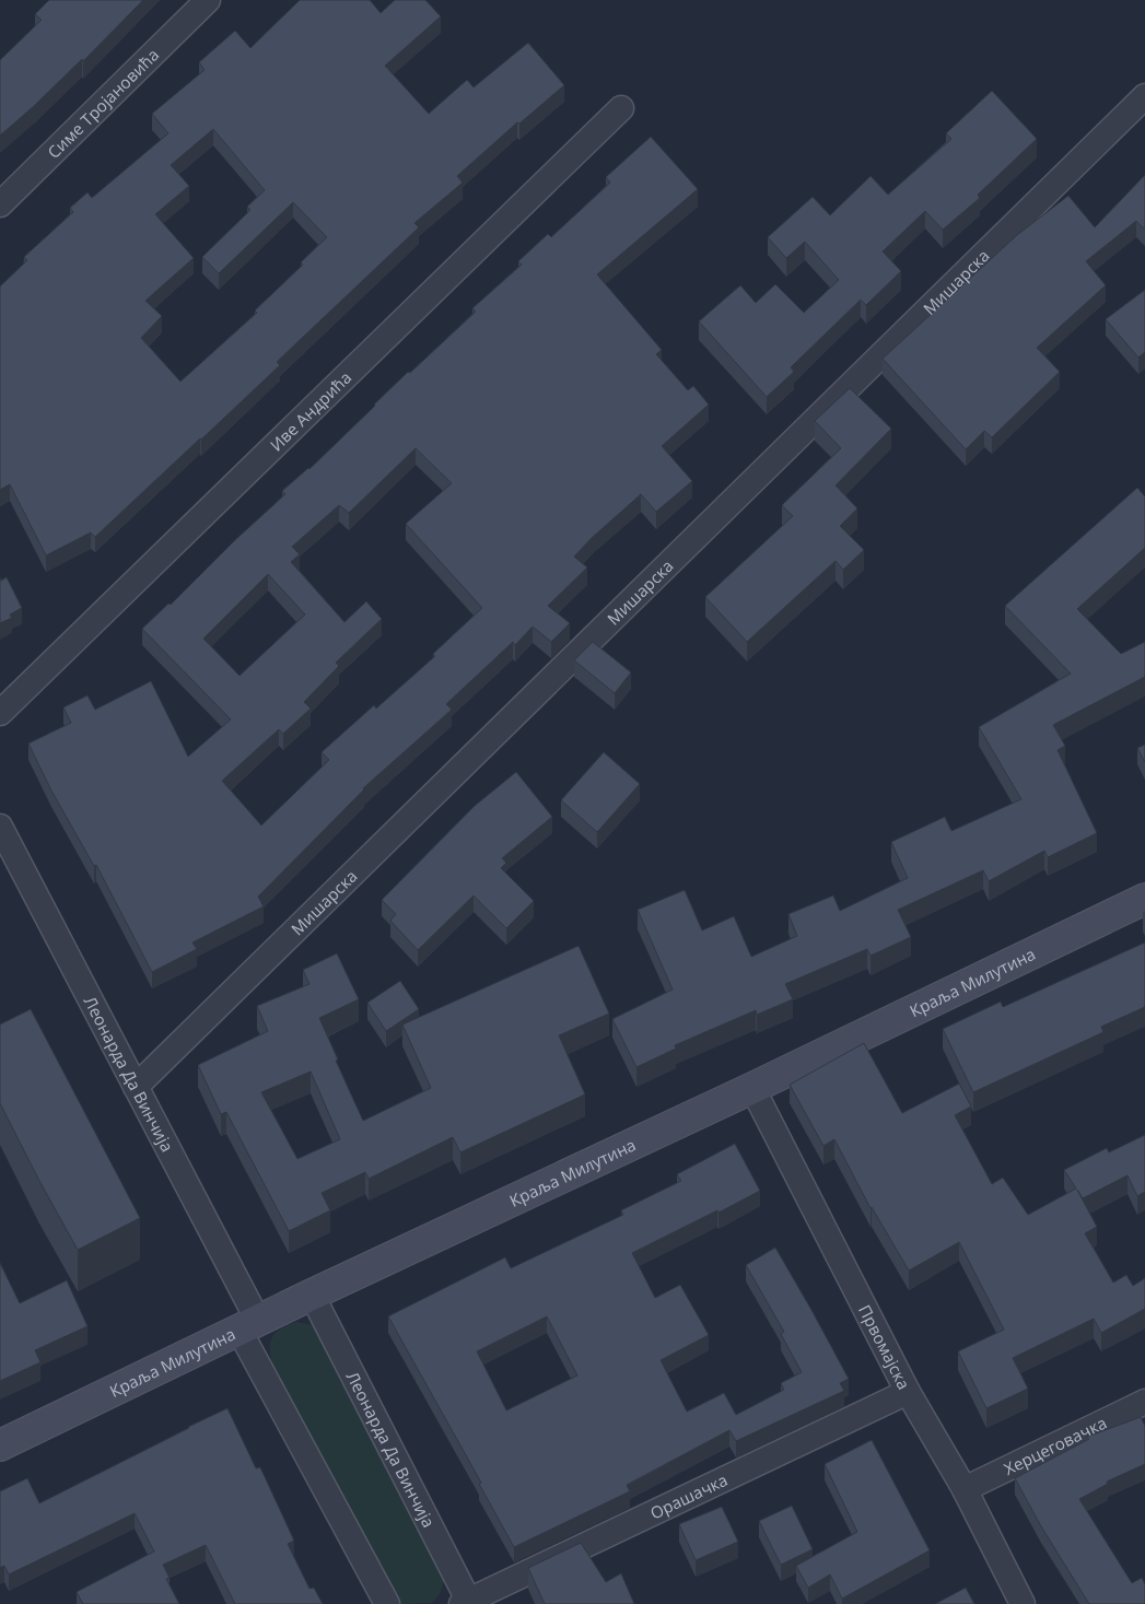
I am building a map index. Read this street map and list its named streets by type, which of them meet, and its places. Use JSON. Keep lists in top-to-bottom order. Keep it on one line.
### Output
{"streets":{"main road":["Краља Милутина"],"street":["Симе Тројановића","Мишарска","Иве Андрића","Леонарда Да Винчија","Првомајска","Херцеговачка","Орашачка"]},"crossings":[["Мишарска","Леонарда Да Винчија"],["Краља Милутина","Леонарда Да Винчија"],["Краља Милутина","Првомајска"],["Леонарда Да Винчија","Орашачка"],["Првомајска","Херцеговачка"],["Првомајска","Орашачка"]]}
